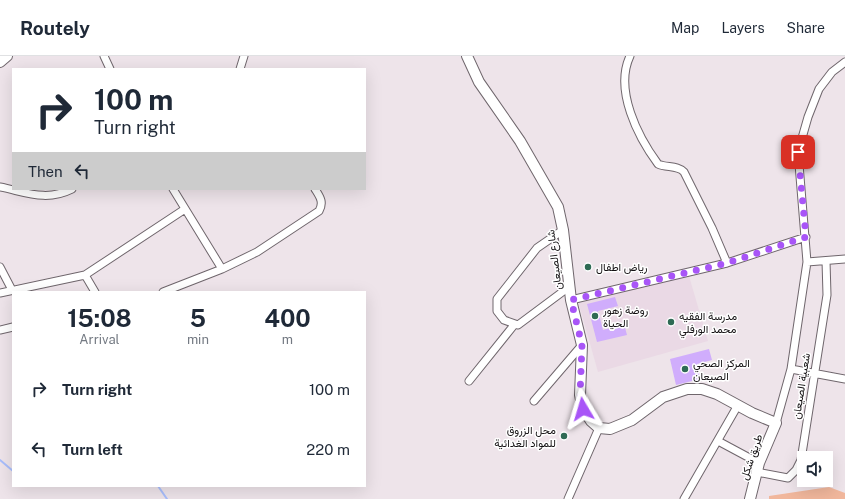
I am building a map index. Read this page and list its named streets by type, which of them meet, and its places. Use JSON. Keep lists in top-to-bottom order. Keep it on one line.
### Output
{"streets":{"main road":["شارع الصيعان","طريق شكل"],"street":["شعبية الصيعان"]},"crossings":[["شعبية الصيعان","طريق شكل"]],"places":["رياض اطفال","روضة زهور الحياة","مدرسة الفقيه محمد الورفلي","المركز الصحي الصيعان","محل الزروق للمواد الغدائية"],"page":{"header":"Routely","nav":["Map","Layers","Share"],"turn":["100 m","Turn right"],"then":"Then","eta":["15:08","Arrival","5","min","400","m"],"list":[{"name":"Turn right","value":"100 m"},{"name":"Turn left","value":"220 m"}]}}
